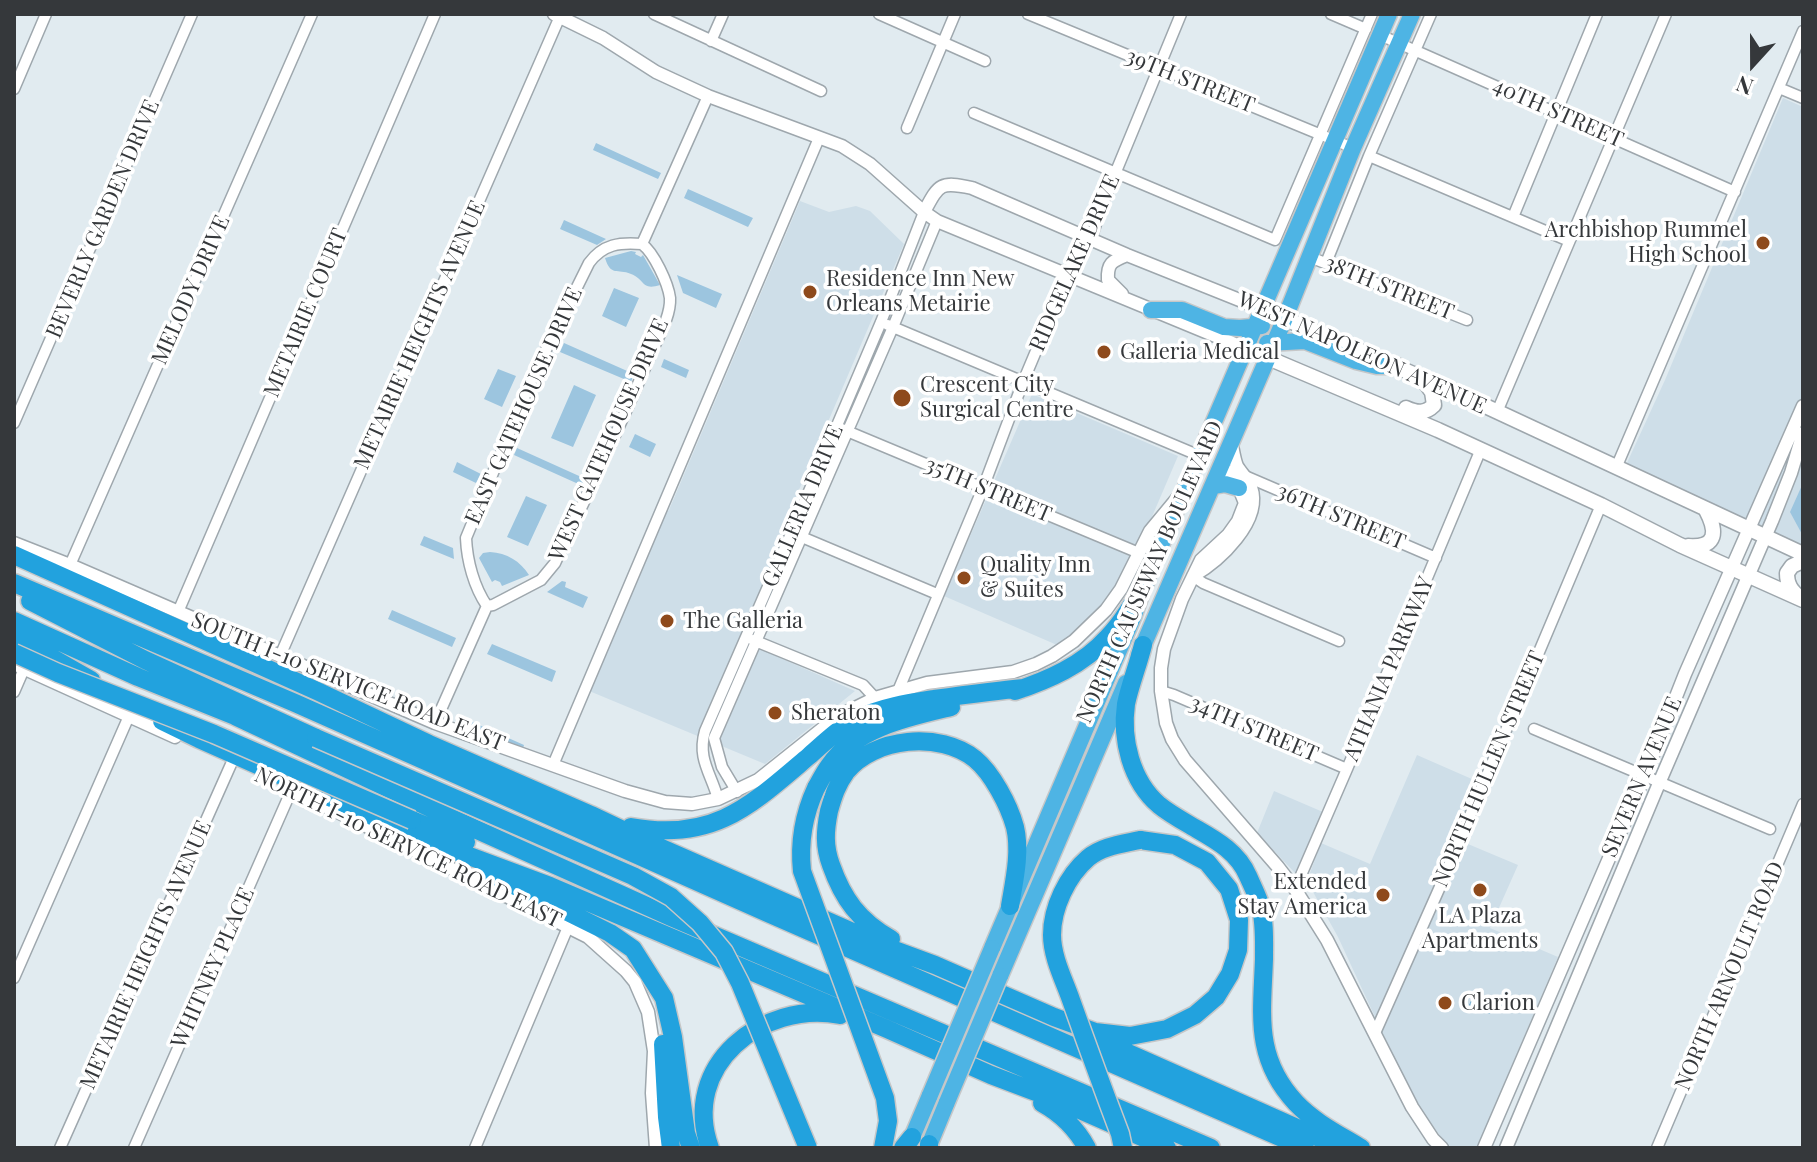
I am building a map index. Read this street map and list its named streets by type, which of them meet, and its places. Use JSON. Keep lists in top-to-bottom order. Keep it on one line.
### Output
{"streets":{"highway":["NORTH CAUSEWAY BOULEVARD"],"main road":["WEST NAPOLEON AVENUE"],"street":["39TH STREET","40TH STREET","BEVERLY GARDEN DRIVE","RIDGELAKE DRIVE","38TH STREET","MELODY DRIVE","METAIRIE COURT","METAIRIE HEIGHTS AVENUE","EAST GATEHOUSE DRIVE","WEST GATEHOUSE DRIVE","35TH STREET","GALLERIA DRIVE","36TH STREET","ATHANIA PARKWAY","SOUTH I-10 SERVICE ROAD EAST","34TH STREET","NORTH HULLEN STREET","SEVERN AVENUE","NORTH I-10 SERVICE ROAD EAST","WHITNEY PLACE","NORTH ARNOULT ROAD"]},"crossings":[["39TH STREET","RIDGELAKE DRIVE"],["39TH STREET","NORTH CAUSEWAY BOULEVARD"],["40TH STREET","NORTH CAUSEWAY BOULEVARD"],["RIDGELAKE DRIVE","WEST NAPOLEON AVENUE"],["RIDGELAKE DRIVE","35TH STREET"],["RIDGELAKE DRIVE","NORTH CAUSEWAY BOULEVARD"],["RIDGELAKE DRIVE","SOUTH I-10 SERVICE ROAD EAST"],["38TH STREET","NORTH CAUSEWAY BOULEVARD"],["MELODY DRIVE","SOUTH I-10 SERVICE ROAD EAST"],["METAIRIE COURT","SOUTH I-10 SERVICE ROAD EAST"],["METAIRIE HEIGHTS AVENUE","WEST NAPOLEON AVENUE"],["METAIRIE HEIGHTS AVENUE","SOUTH I-10 SERVICE ROAD EAST"],["METAIRIE HEIGHTS AVENUE","NORTH I-10 SERVICE ROAD EAST"],["WEST NAPOLEON AVENUE","GALLERIA DRIVE"],["WEST NAPOLEON AVENUE","NORTH CAUSEWAY BOULEVARD"],["WEST NAPOLEON AVENUE","ATHANIA PARKWAY"],["WEST NAPOLEON AVENUE","NORTH HULLEN STREET"],["WEST NAPOLEON AVENUE","SEVERN AVENUE"],["EAST GATEHOUSE DRIVE","WEST GATEHOUSE DRIVE"],["35TH STREET","GALLERIA DRIVE"],["35TH STREET","SOUTH I-10 SERVICE ROAD EAST"],["GALLERIA DRIVE","SOUTH I-10 SERVICE ROAD EAST"],["36TH STREET","ATHANIA PARKWAY"],["NORTH CAUSEWAY BOULEVARD","SOUTH I-10 SERVICE ROAD EAST"],["ATHANIA PARKWAY","34TH STREET"],["NORTH I-10 SERVICE ROAD EAST","WHITNEY PLACE"]],"places":["Archbishop Rummel High School","Residence Inn New Orleans Metairie","Galleria Medical","Crescent City Surgical Centre","Quality Inn & Suites","The Galleria","Sheraton","LA Plaza Apartments","Extended Stay America","Clarion"],"north":"bottom"}
